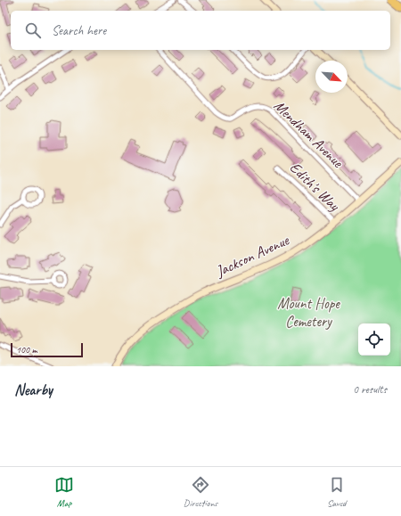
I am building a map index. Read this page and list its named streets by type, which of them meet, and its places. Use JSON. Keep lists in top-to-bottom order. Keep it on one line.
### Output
{"streets":{"main road":["Jackson Avenue"],"street":["Mendham Avenue","Edith's Way"]},"crossings":[["Mendham Avenue","Jackson Avenue"],["Edith's Way","Jackson Avenue"]],"parks":["Mount Hope Cemetery"],"scale_bar":"100 m","north":"bottom right","page":{"search":"Search here","scale":"100 m","heading":["Nearby","0 results"],"nav":["Map","Directions","Saved"]}}
